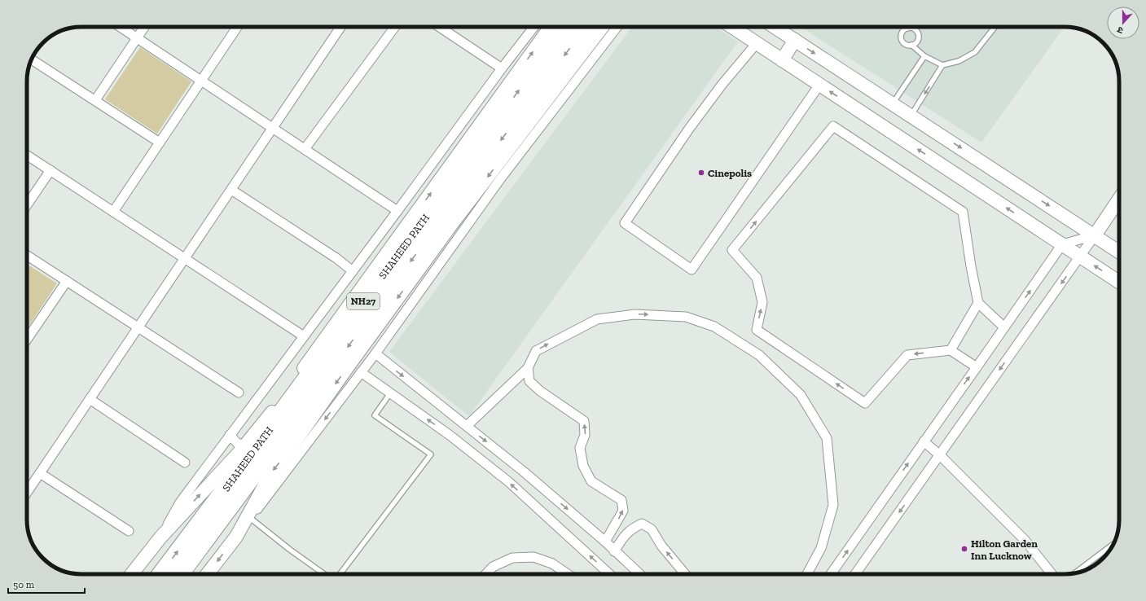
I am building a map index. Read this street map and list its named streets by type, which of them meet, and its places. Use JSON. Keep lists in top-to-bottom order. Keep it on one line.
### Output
{"streets":{"highway":["SHAHEED PATH","NH27"]},"places":["Cinepolis","Hilton Garden Inn Lucknow"],"scale_bar":"50 m","north":"bottom"}
